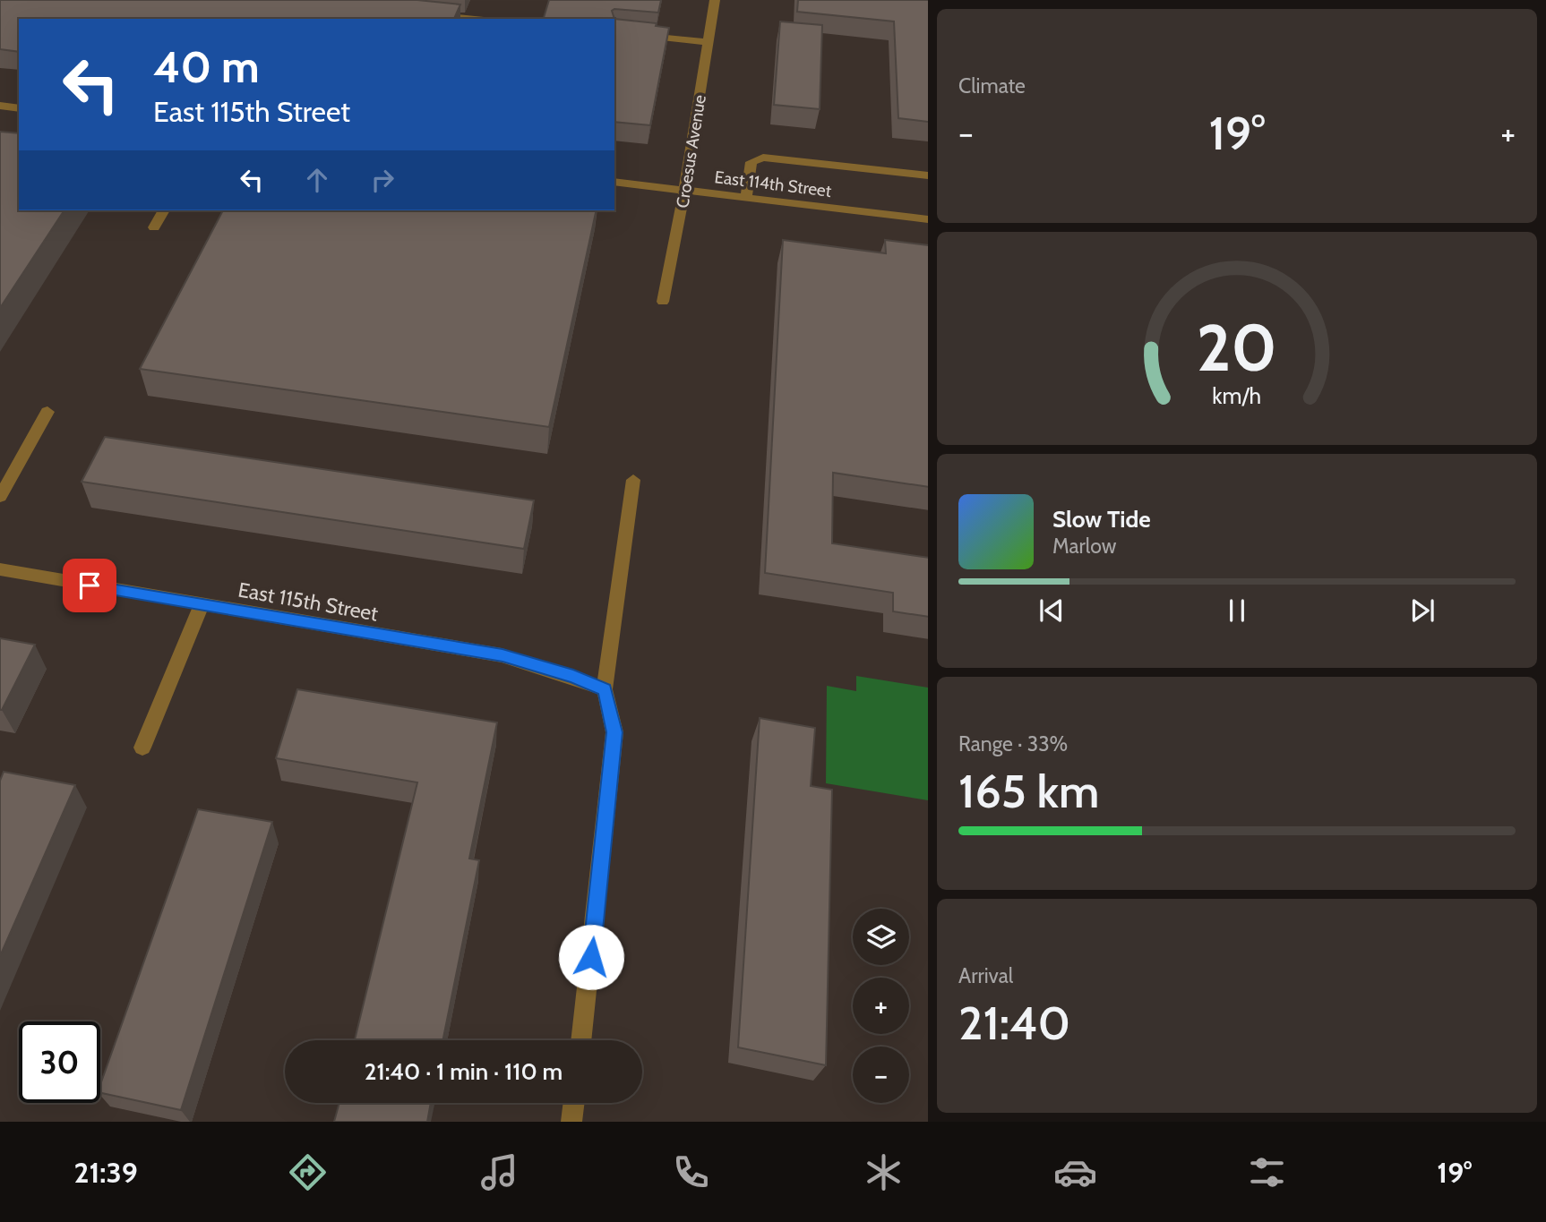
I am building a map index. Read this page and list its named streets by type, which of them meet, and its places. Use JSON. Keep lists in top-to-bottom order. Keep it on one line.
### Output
{"streets":{"street":["Croesus Avenue","East 114th Street","East 115th Street"]},"crossings":[["Croesus Avenue","East 114th Street"]],"page":{"tile":["Climate",["Range · 33%","165 km"],["Arrival","21:40"]],"turn":["40 m","East 115th Street"],"heat":["−","19°","+"],"song":["Slow Tide","Marlow"],"map_buttons":["+","−"],"limit":"30","trip":"21:40 · 1 min · 110 m","tabs":["21:39","19°"],"gauge":["20","km/h"]}}
